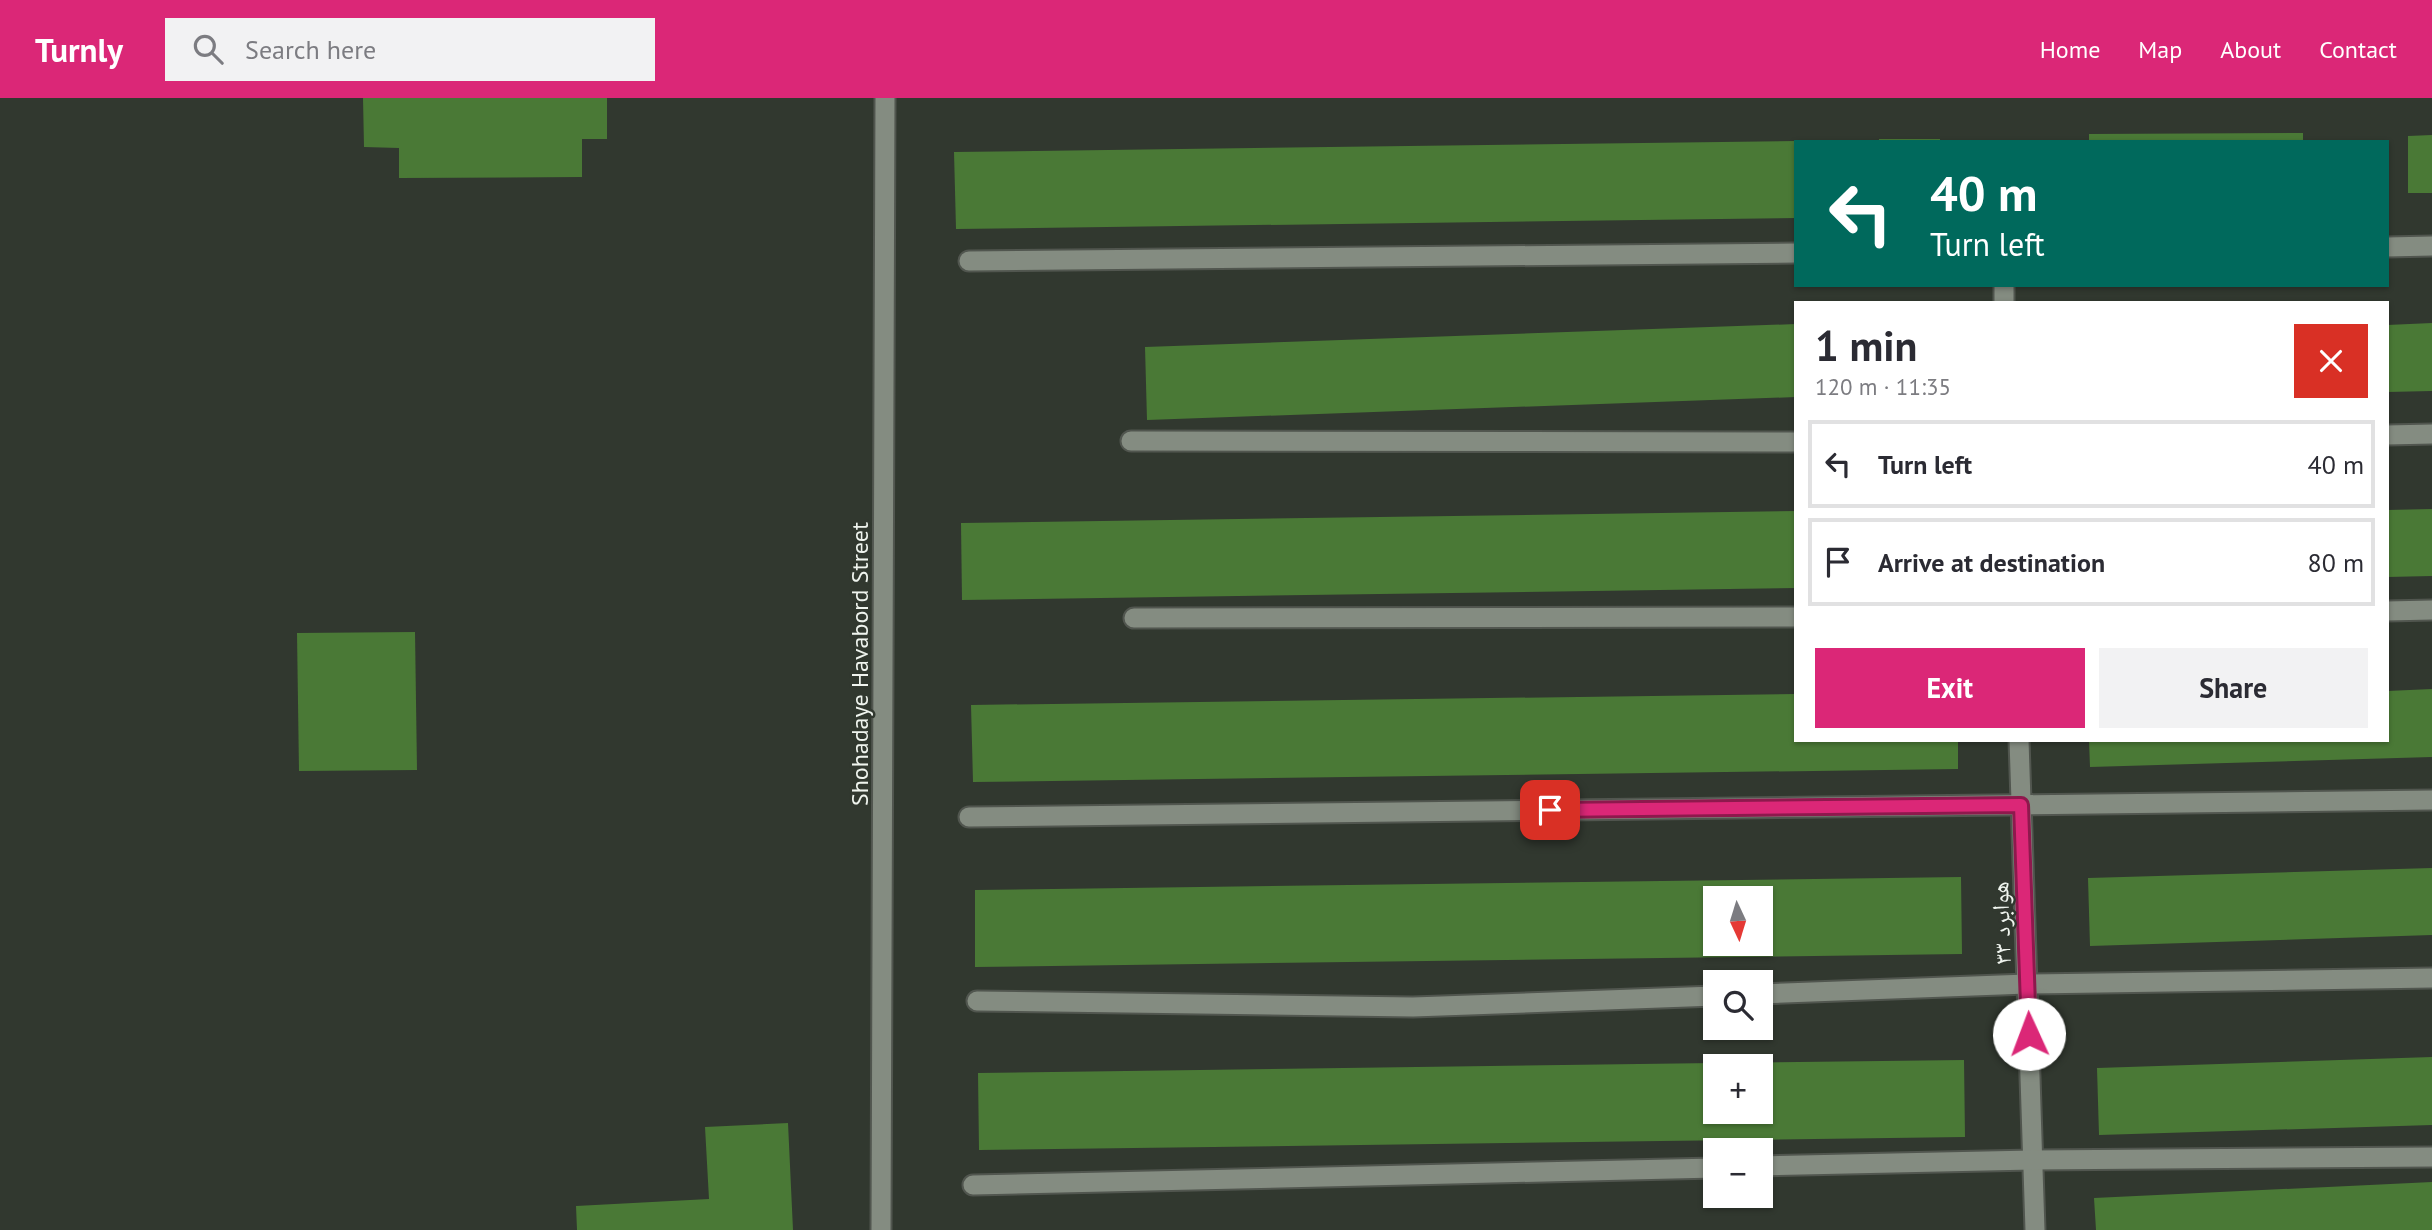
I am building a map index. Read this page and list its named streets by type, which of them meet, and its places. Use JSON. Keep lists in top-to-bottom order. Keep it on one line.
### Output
{"streets":{"street":["Shohadaye Havabord Street","۳۳ هوابرد"]},"north":"bottom","page":{"header":"Turnly","search":"Search here","nav":["Home","Map","About","Contact"],"turn":["40 m","Turn left"],"heading":["1 min","120 m · 11:35"],"list":[{"name":"Turn left","value":"40 m"},{"name":"Arrive at destination","value":"80 m"}],"buttons":["Exit","Share"],"map_buttons":["+","−"]}}
